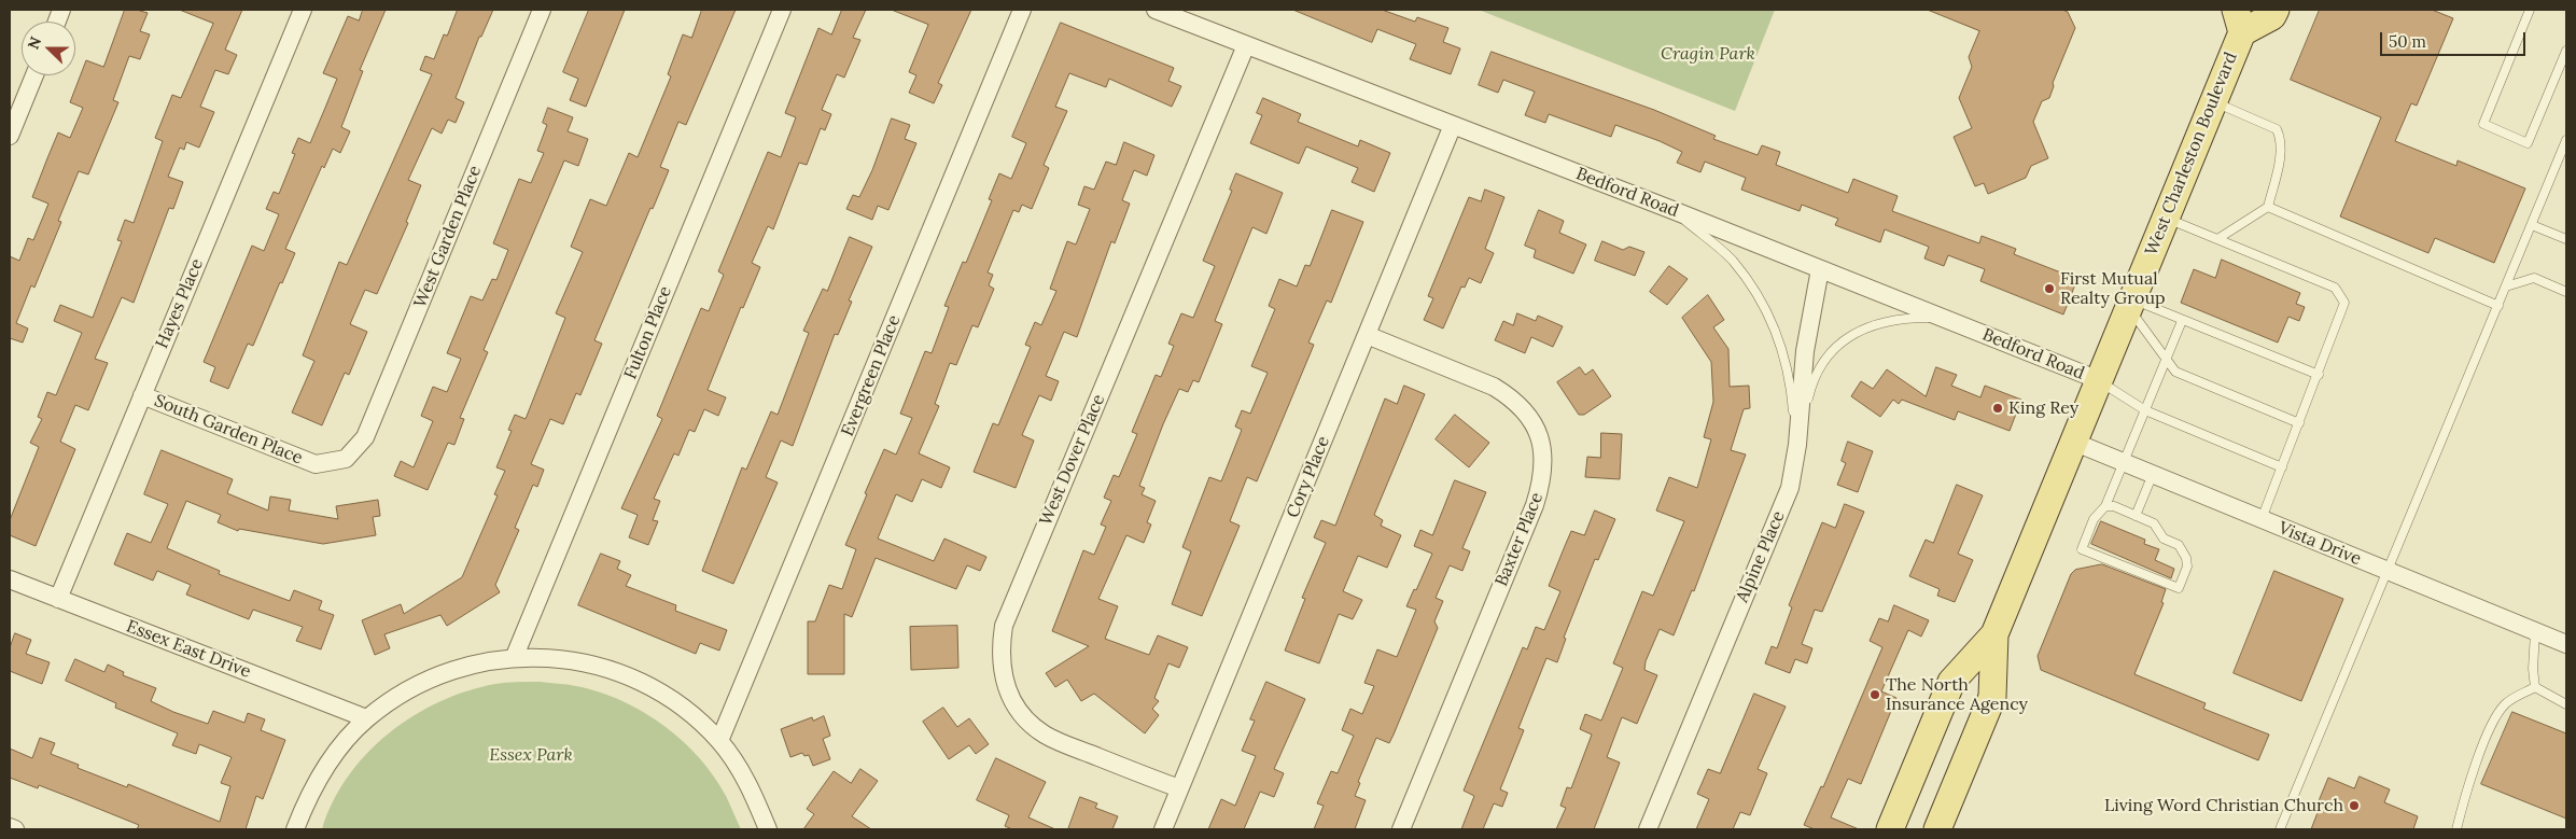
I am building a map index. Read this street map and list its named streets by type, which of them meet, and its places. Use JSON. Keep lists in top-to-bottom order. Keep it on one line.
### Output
{"streets":{"main road":["West Charleston Boulevard"],"street":["Bedford Road","West Garden Place","Hayes Place","Fulton Place","Evergreen Place","South Garden Place","West Dover Place","Cory Place","Baxter Place","Vista Drive","Alpine Place","Essex East Drive"]},"crossings":[["West Charleston Boulevard","Bedford Road"],["West Charleston Boulevard","Vista Drive"],["Bedford Road","West Dover Place"],["Bedford Road","Cory Place"],["Bedford Road","Alpine Place"],["West Garden Place","South Garden Place"],["Hayes Place","South Garden Place"],["Hayes Place","Essex East Drive"],["West Dover Place","Cory Place"],["Cory Place","Baxter Place"]],"parks":["Cragin Park","Essex Park"],"places":["First Mutual Realty Group","King Rey","The North Insurance Agency","Living Word Christian Church"],"scale_bar":"50 m","north":"left"}
